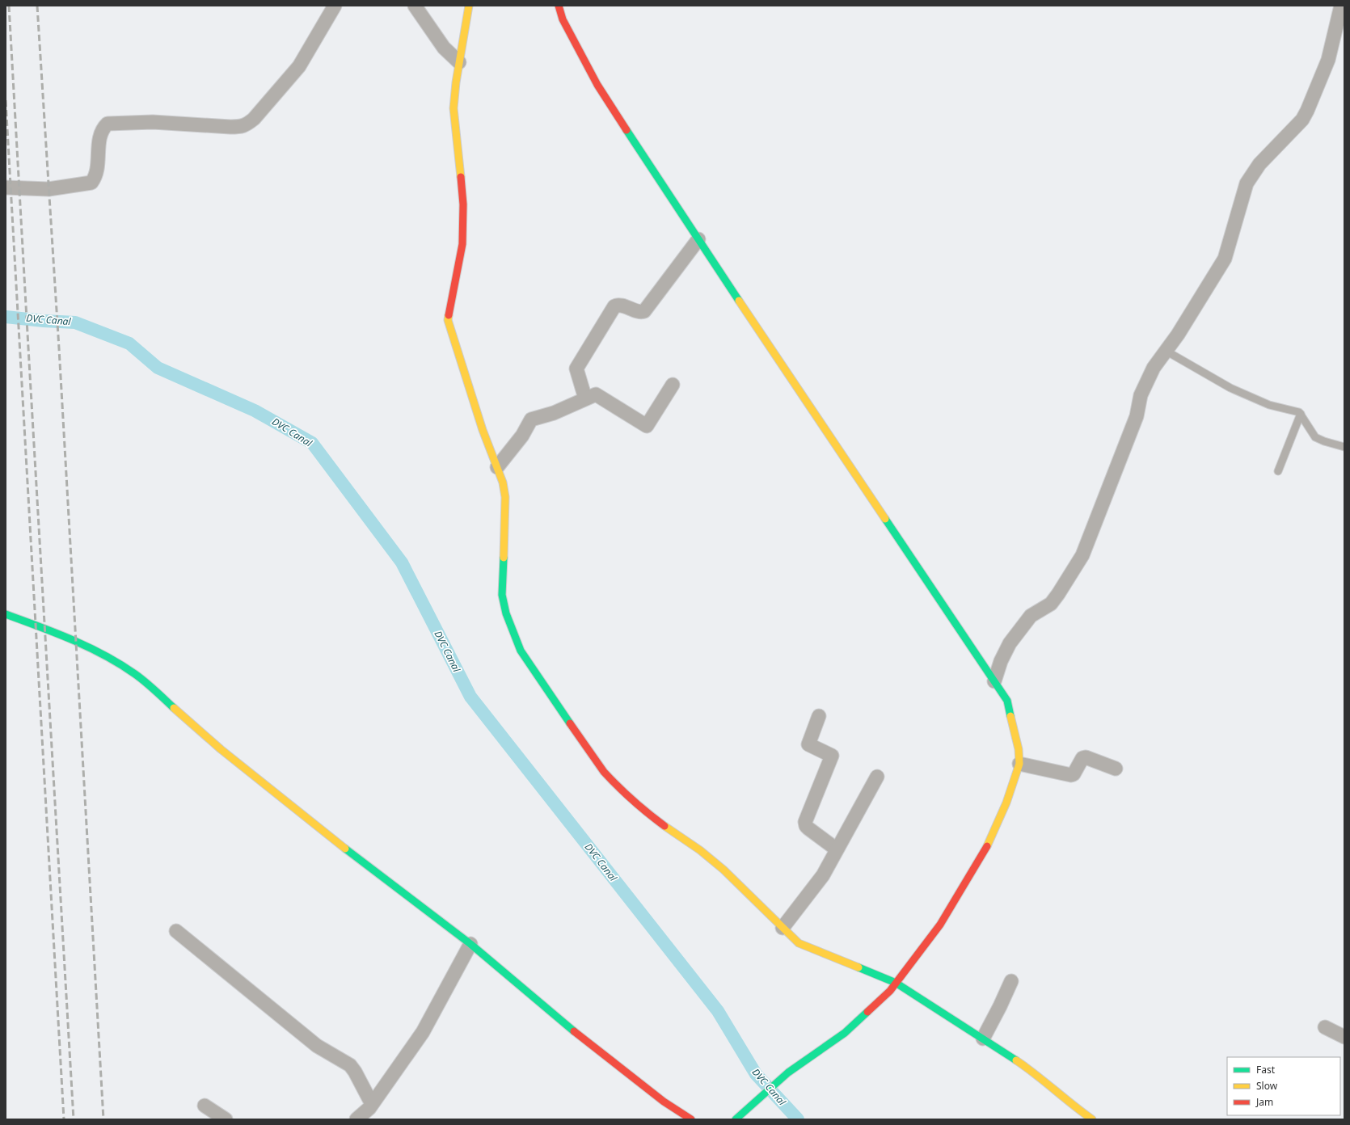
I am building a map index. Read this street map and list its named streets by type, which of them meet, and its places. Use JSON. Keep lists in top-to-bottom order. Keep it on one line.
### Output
{"water":["DVC Canal"],"legend":["Fast","Slow","Jam"]}
